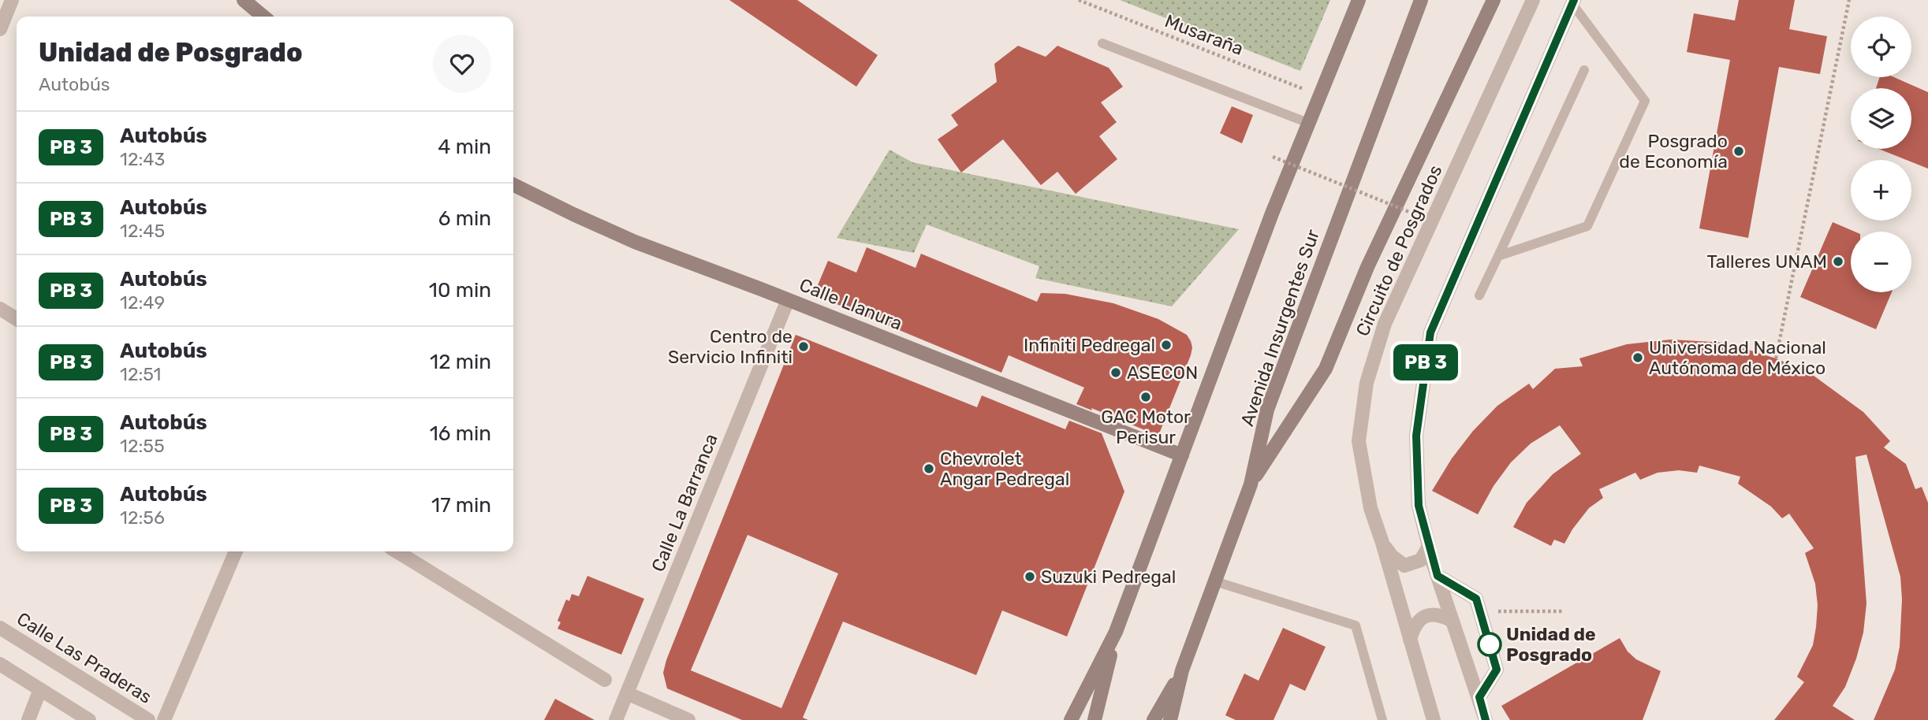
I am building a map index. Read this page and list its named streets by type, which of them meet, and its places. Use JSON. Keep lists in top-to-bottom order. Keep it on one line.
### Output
{"streets":{"main road":["Calle Llanura","Avenida Insurgentes Sur"],"street":["Circuito de Posgrados","Calle La Barranca","Calle Las Praderas"],"path":["Musaraña"]},"crossings":[["Calle Llanura","Calle La Barranca"]],"places":["Posgrado de Economía","Talleres UNAM","Infiniti Pedregal","Centro de Servicio Infiniti","Universidad Nacional Autónoma de México","ASECON","GAC Motor Perisur","Chevrolet Angar Pedregal","Suzuki Pedregal","Unidad de Posgrado"],"page":{"on_map":"PB 3","map_buttons":["+","−"],"heading":["Unidad de Posgrado","Autobús"],"list":[{"mark":"PB 3","name":"Autobús","note":"12:43","value":"4 min"},{"mark":"PB 3","name":"Autobús","note":"12:45","value":"6 min"},{"mark":"PB 3","name":"Autobús","note":"12:49","value":"10 min"},{"mark":"PB 3","name":"Autobús","note":"12:51","value":"12 min"},{"mark":"PB 3","name":"Autobús","note":"12:55","value":"16 min"},{"mark":"PB 3","name":"Autobús","note":"12:56","value":"17 min"}]}}
